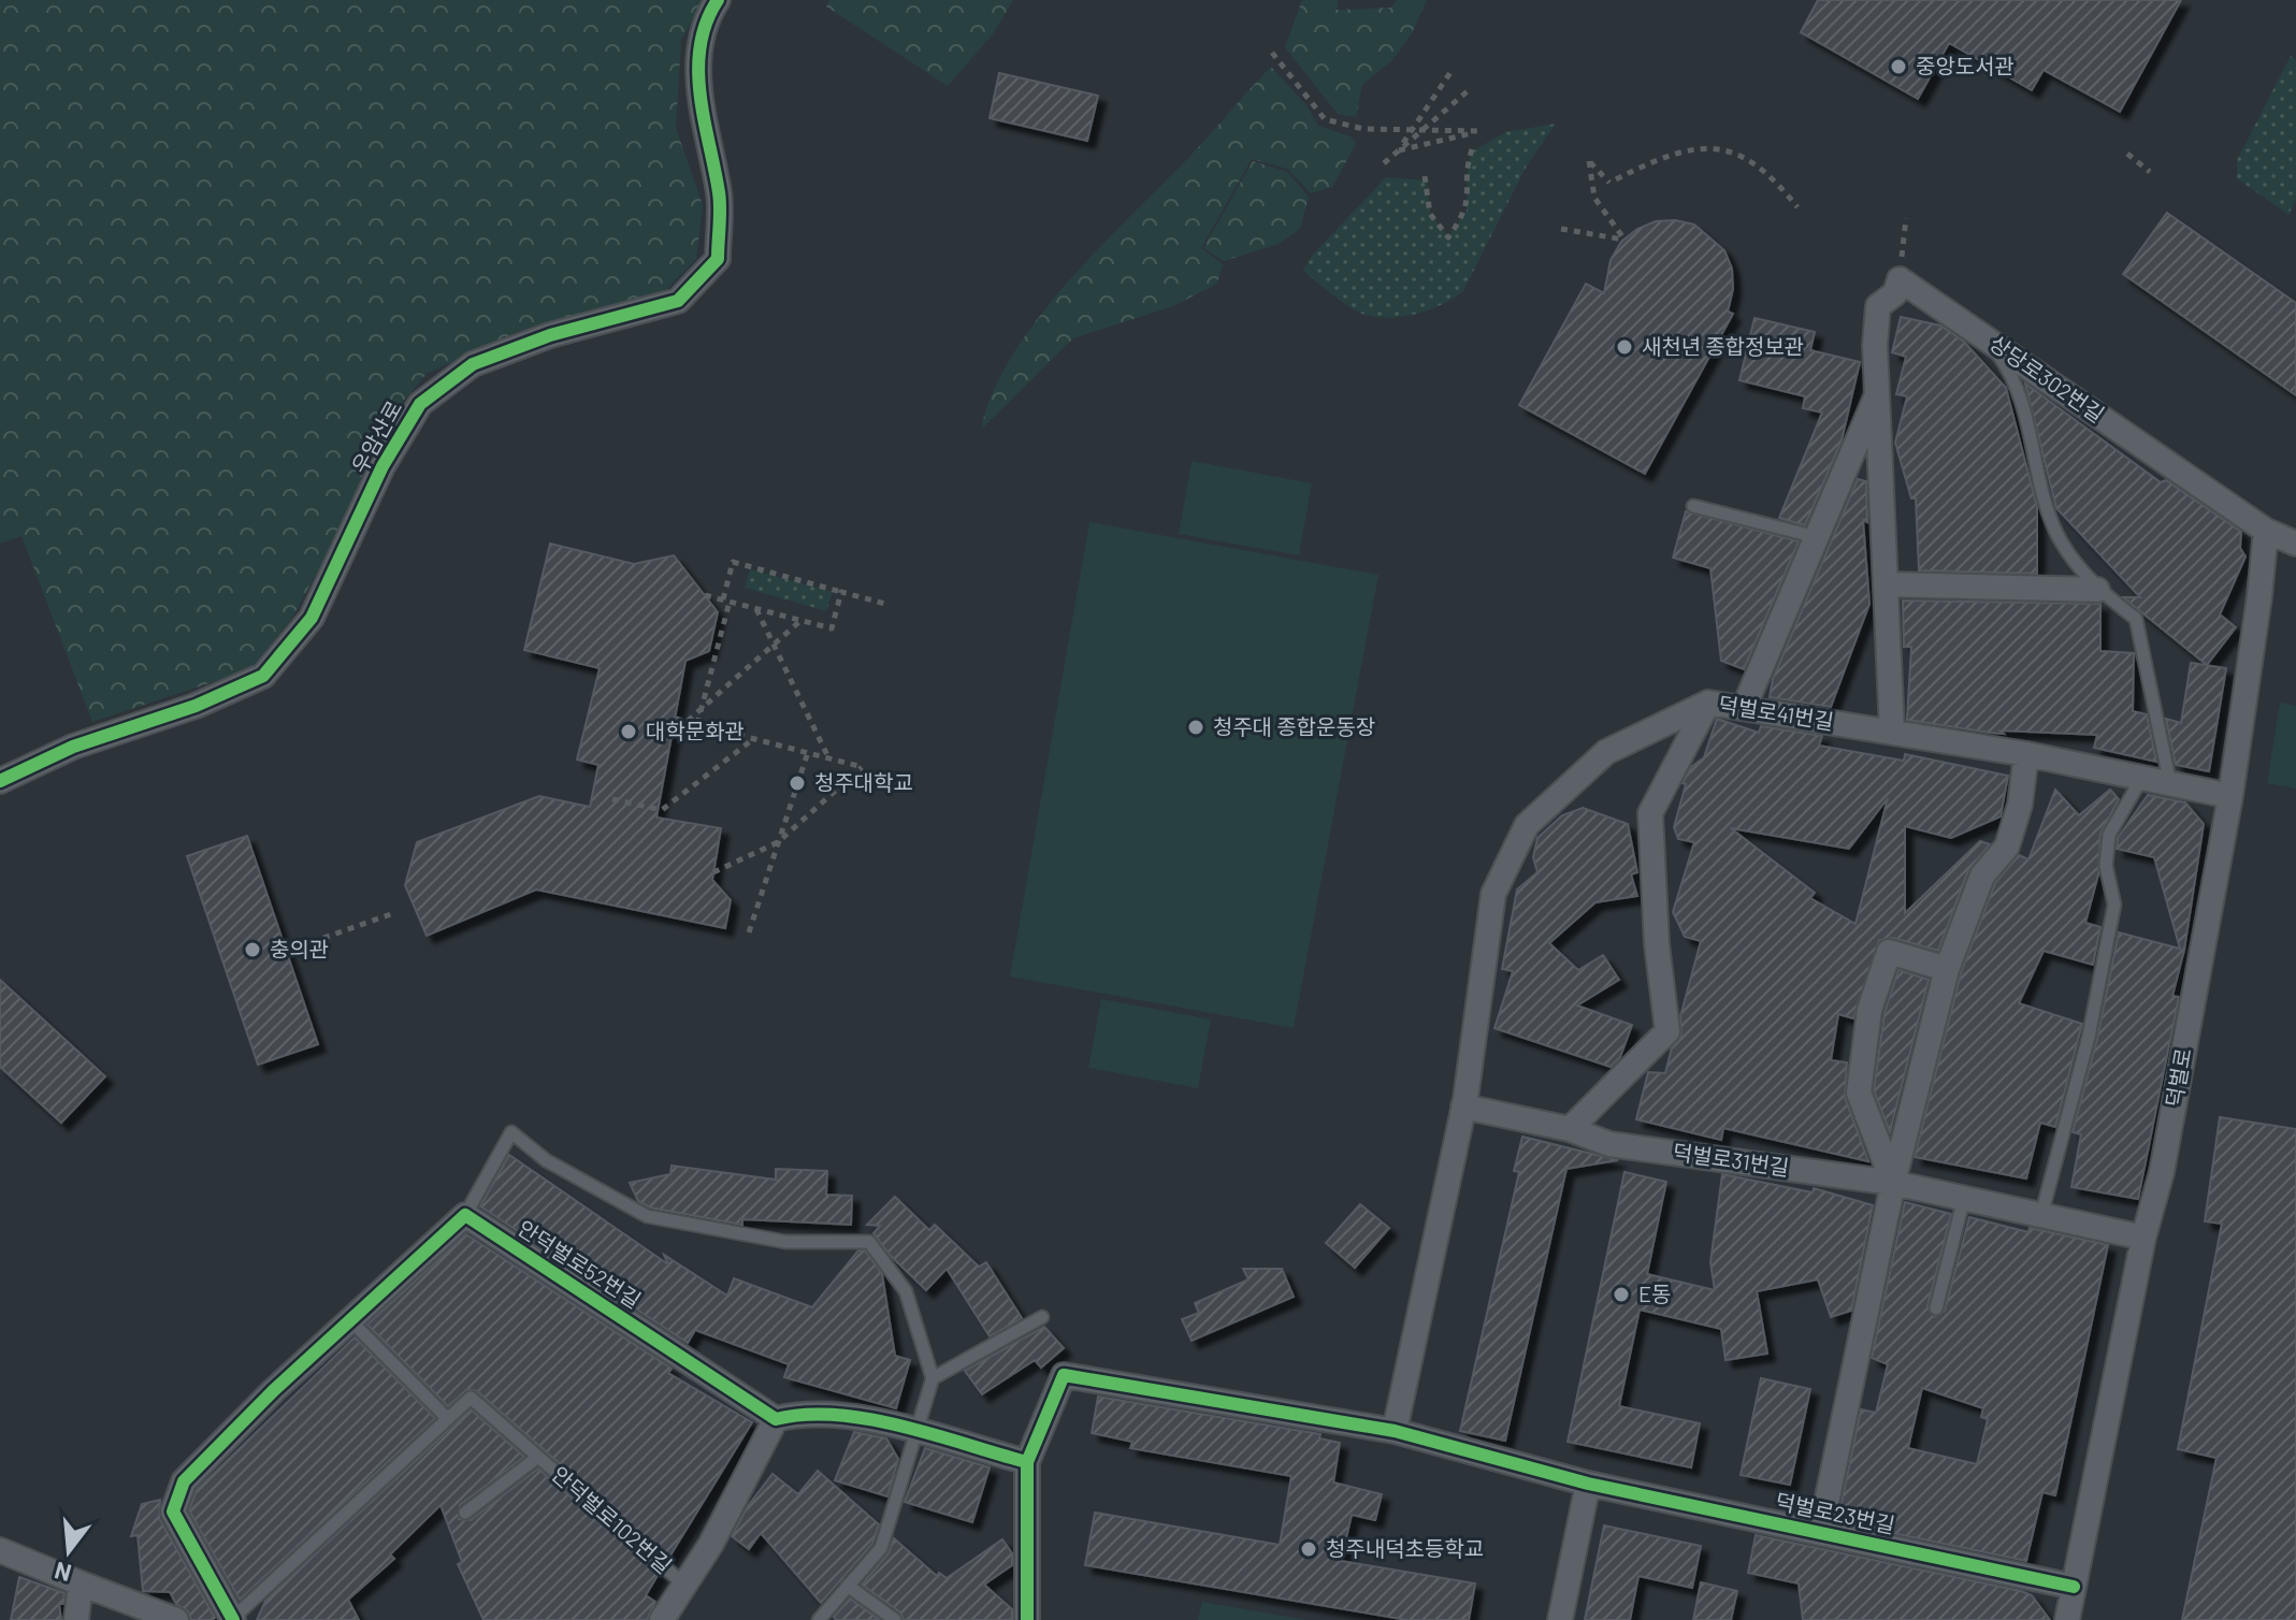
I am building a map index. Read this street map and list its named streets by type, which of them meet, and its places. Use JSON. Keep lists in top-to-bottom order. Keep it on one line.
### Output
{"streets":{"street":["상당로302번길","우암산로","덕벌로41번길","덕벌로","덕벌로31번길","안덕벌로52번길","덕벌로23번길","안덕벌로102번길"]},"crossings":[["상당로302번길","덕벌로"],["덕벌로41번길","덕벌로"],["덕벌로41번길","덕벌로31번길"],["덕벌로","덕벌로31번길"],["덕벌로","덕벌로23번길"],["덕벌로31번길","덕벌로23번길"],["안덕벌로52번길","안덕벌로102번길"]],"places":["중앙도서관","새천년 종합정보관","청주대 종합운동장","대학문화관","청주대학교","충의관","E동","청주내덕초등학교"],"north":"bottom"}
